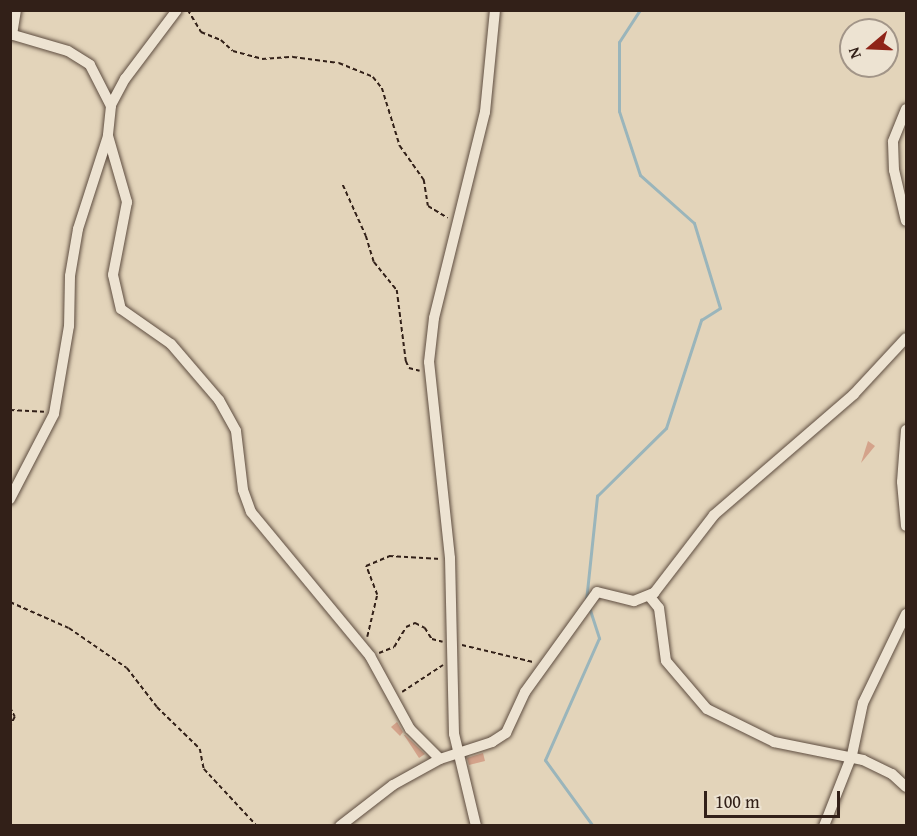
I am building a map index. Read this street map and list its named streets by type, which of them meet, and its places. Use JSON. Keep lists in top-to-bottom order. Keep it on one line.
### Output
{"scale_bar":"100 m","north":"left"}
